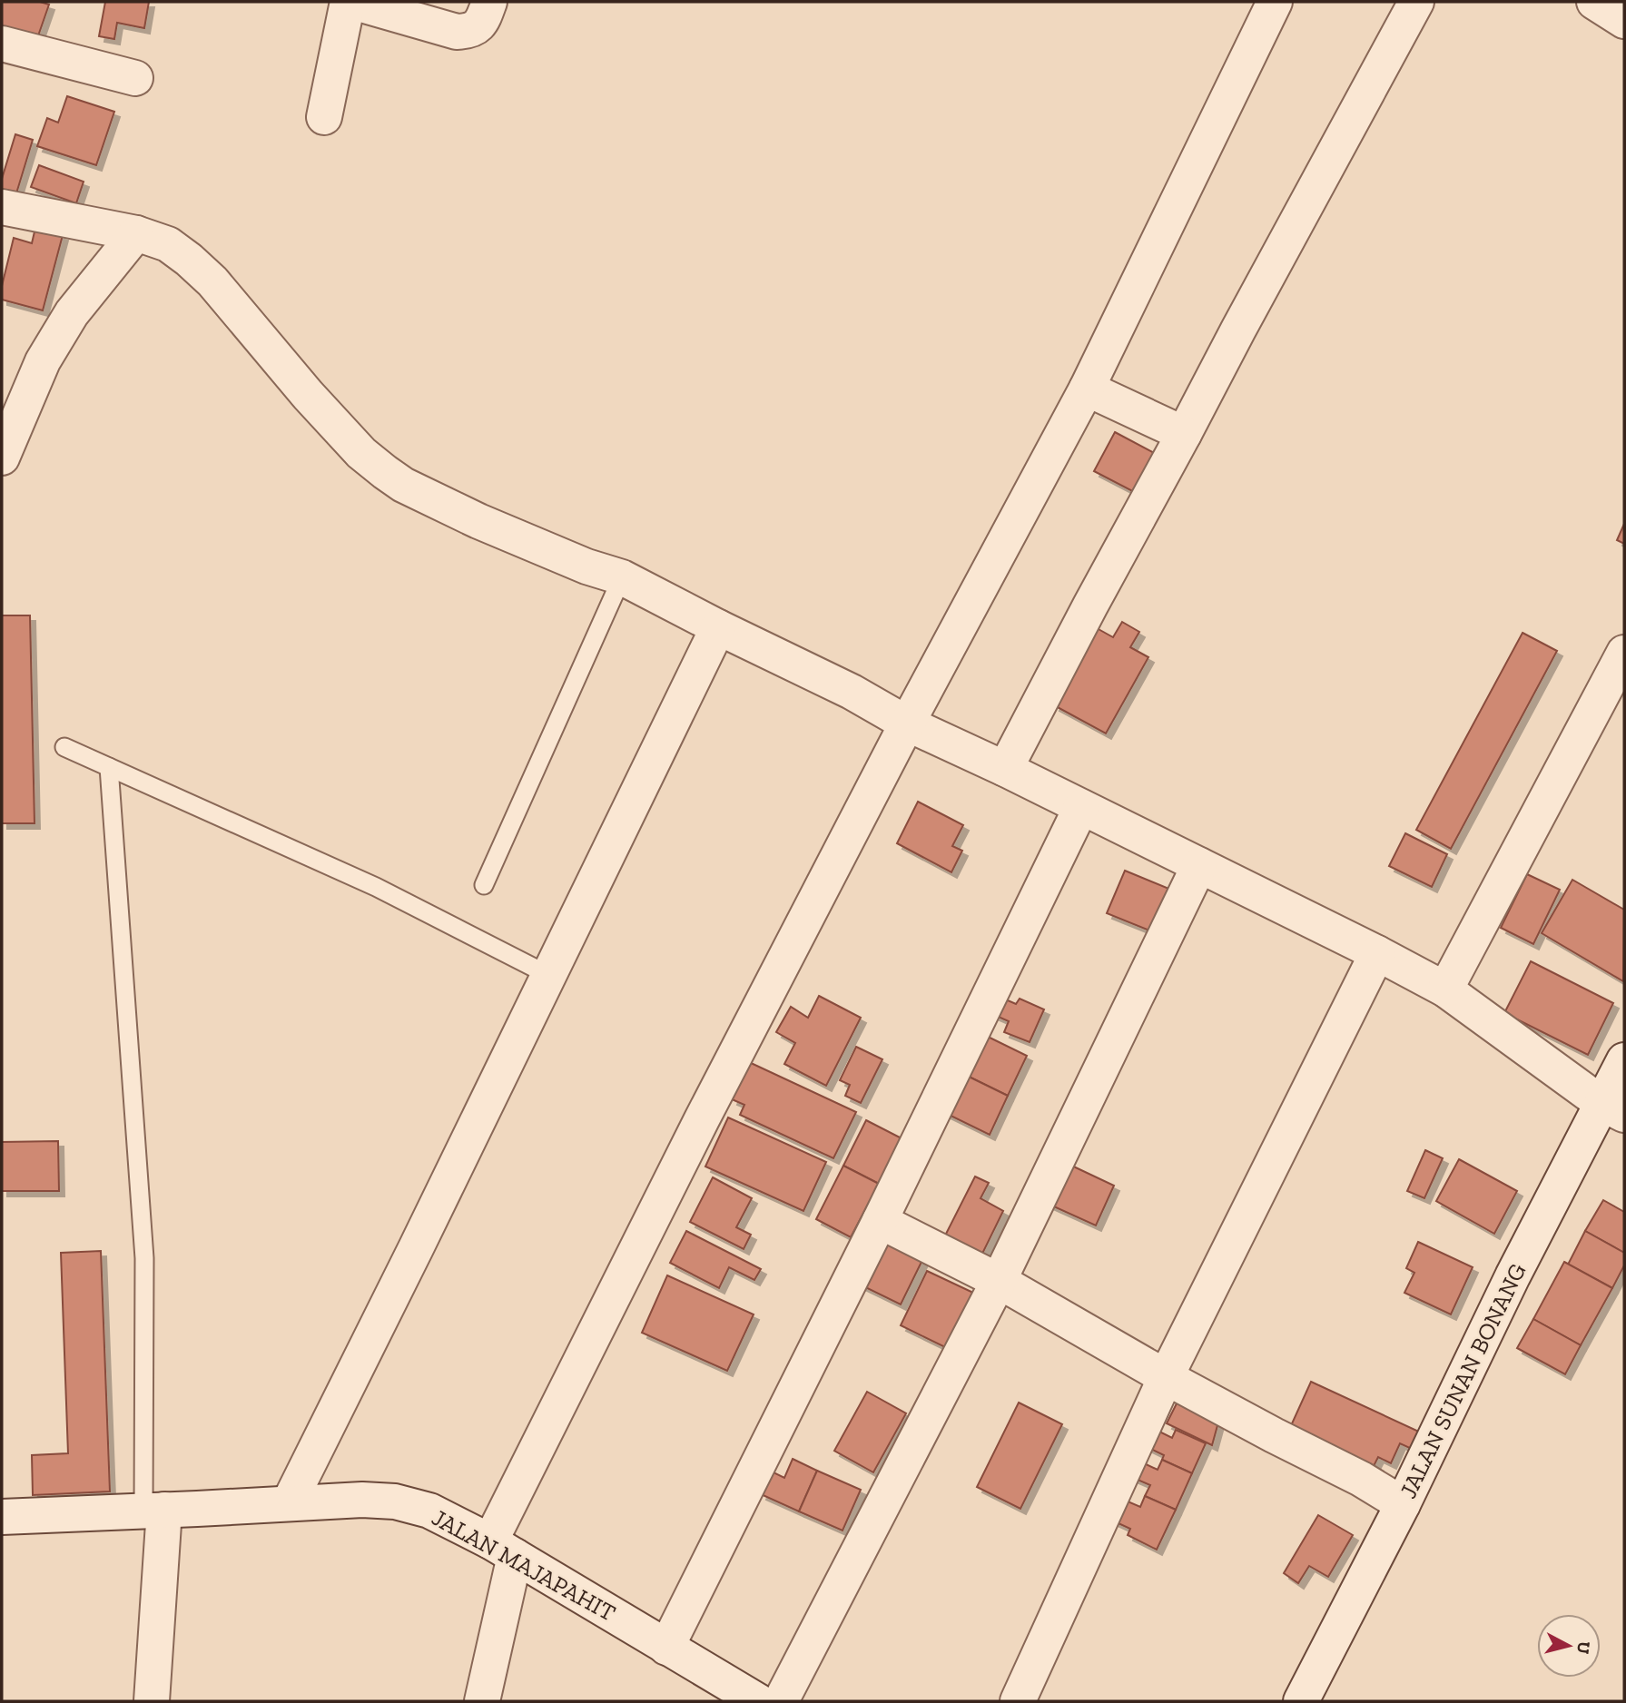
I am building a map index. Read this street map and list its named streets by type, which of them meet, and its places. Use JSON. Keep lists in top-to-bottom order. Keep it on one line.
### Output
{"streets":{"street":["JALAN SUNAN BONANG","JALAN MAJAPAHIT"]},"north":"right"}
